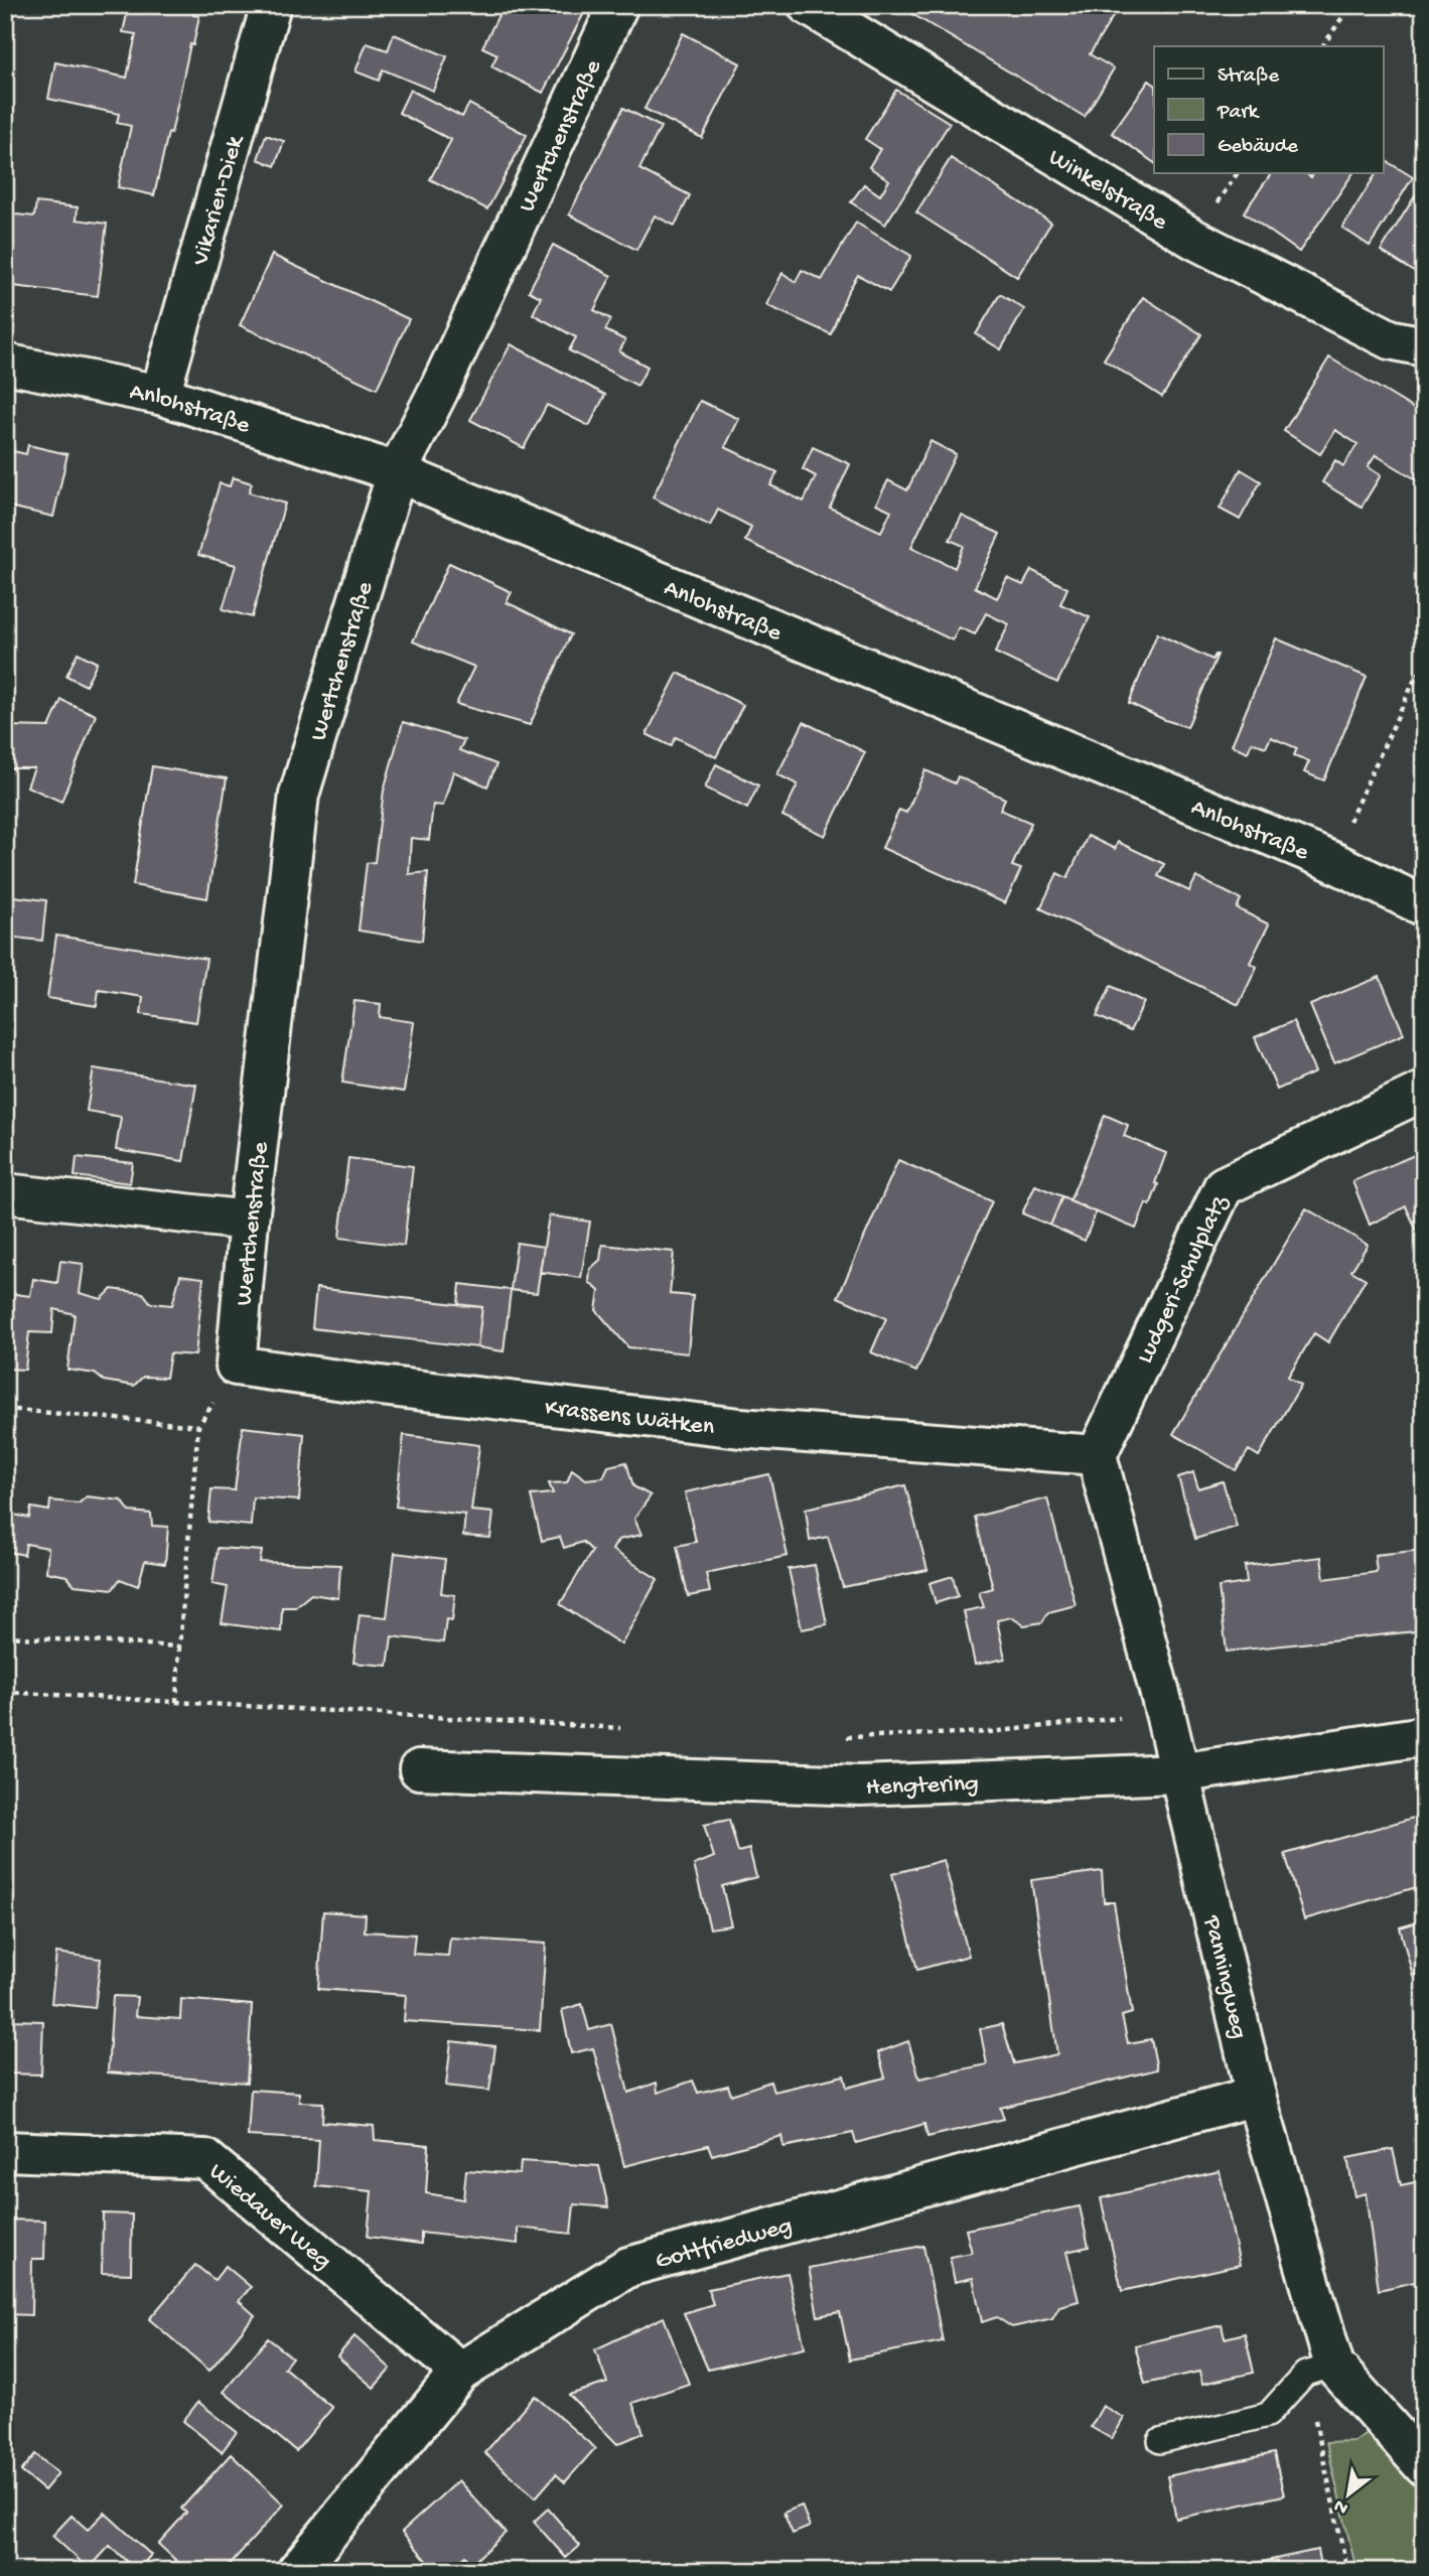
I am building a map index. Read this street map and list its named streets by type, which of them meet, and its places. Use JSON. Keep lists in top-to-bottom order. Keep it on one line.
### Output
{"streets":{"street":["Wertchenstraße","Winkelstraße","Vikarien-Diek","Anlohstraße","Ludgeri-Schulplatz","Krassens Wätken","Hengtering","Panningweg","Wiedauer Weg","Gottfriedweg"]},"crossings":[["Wertchenstraße","Anlohstraße"],["Wertchenstraße","Krassens Wätken"],["Vikarien-Diek","Anlohstraße"],["Ludgeri-Schulplatz","Krassens Wätken"],["Ludgeri-Schulplatz","Panningweg"],["Krassens Wätken","Panningweg"],["Hengtering","Panningweg"],["Panningweg","Gottfriedweg"],["Wiedauer Weg","Gottfriedweg"]],"legend":["Straße","Park","Gebäude"],"north":"bottom left"}
